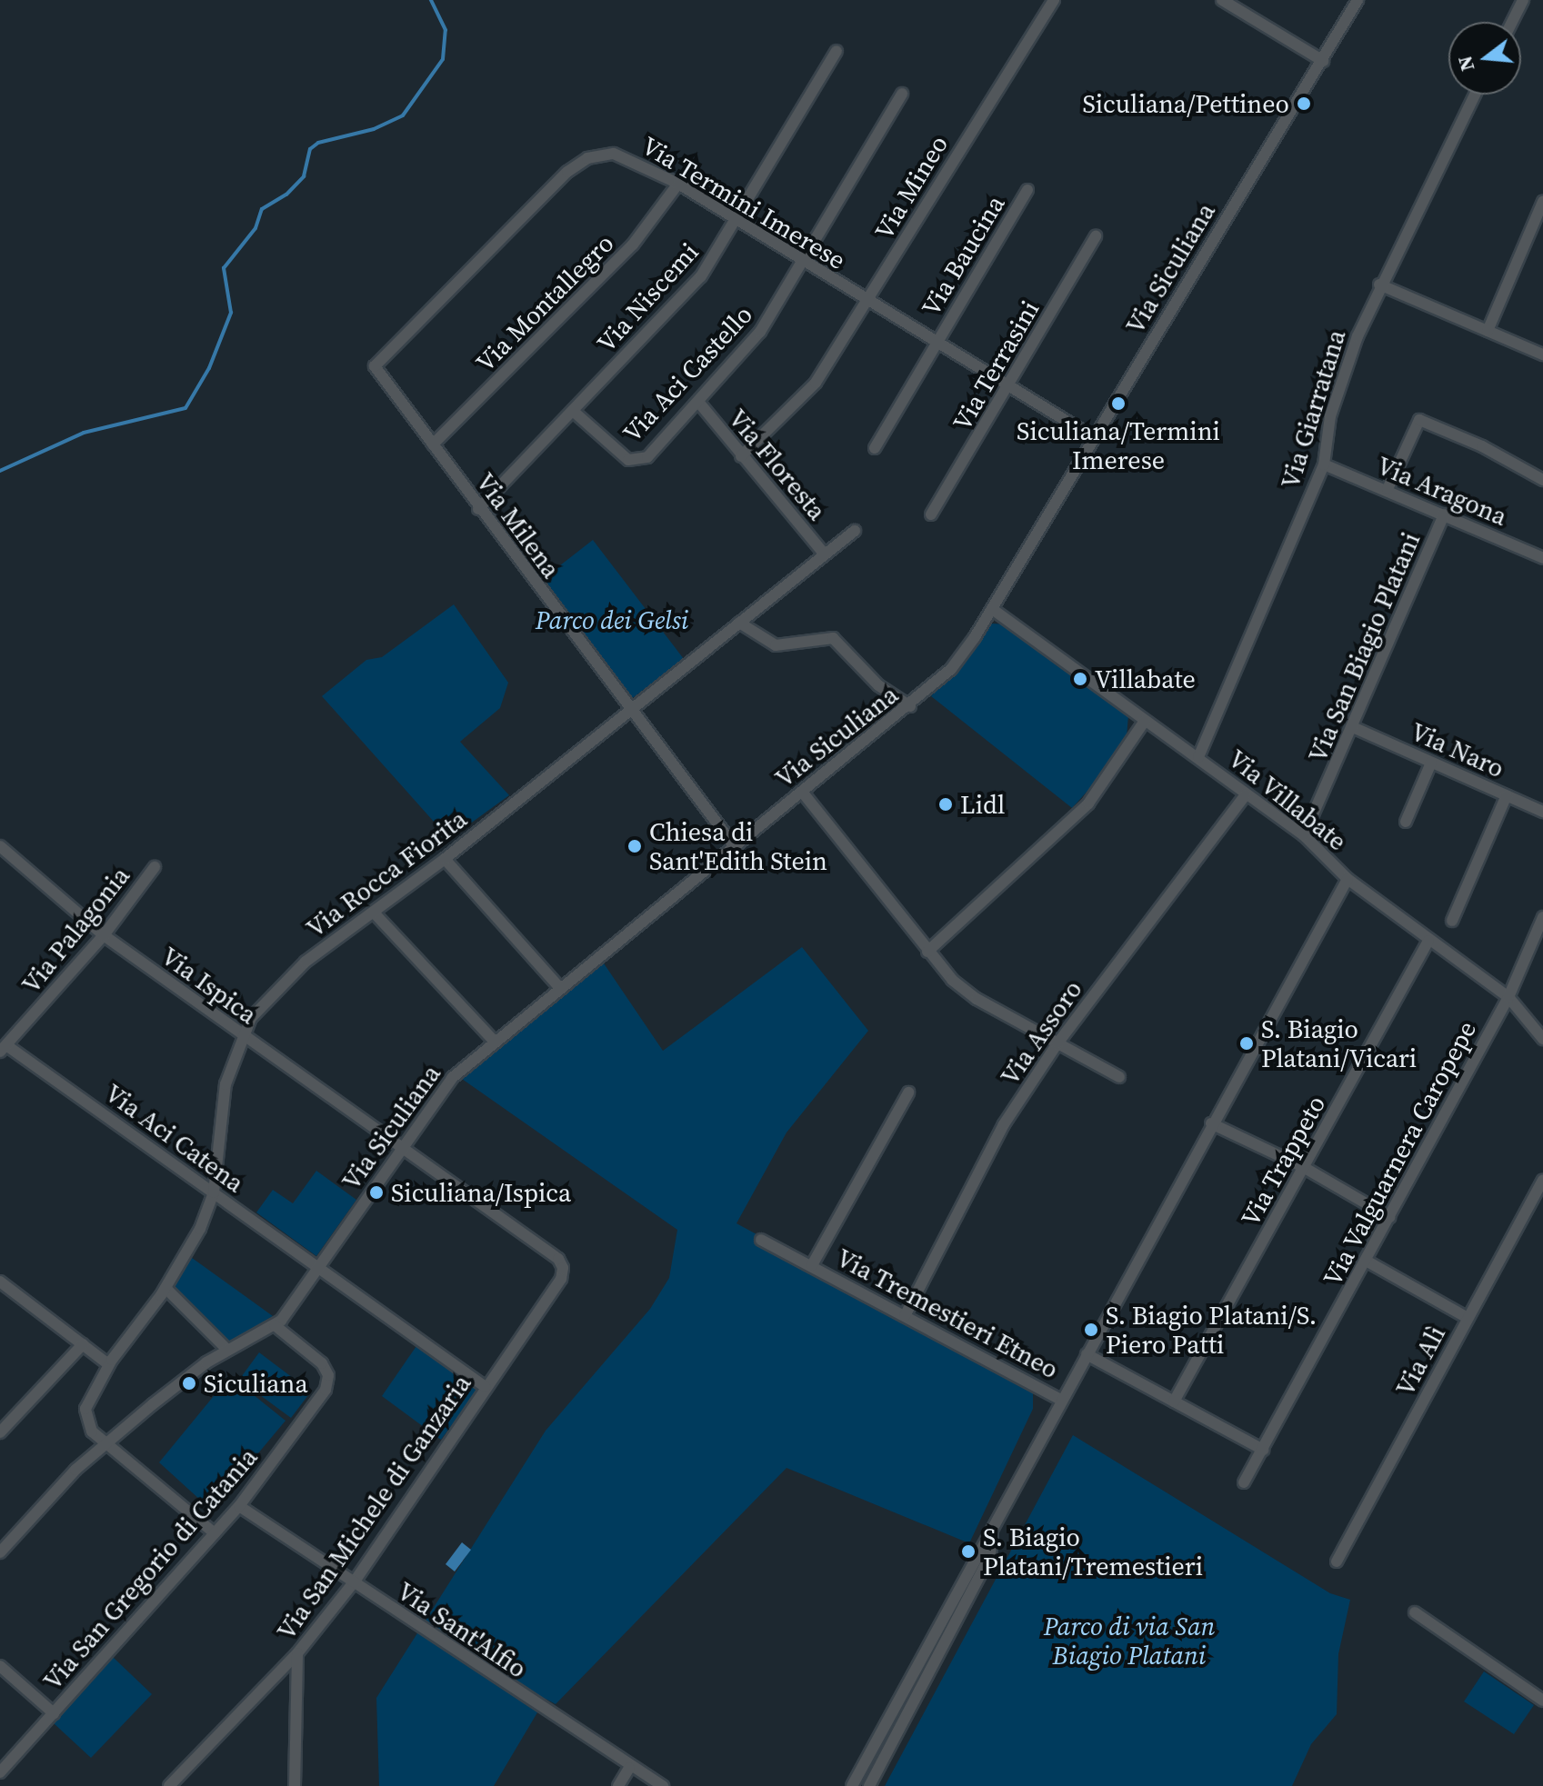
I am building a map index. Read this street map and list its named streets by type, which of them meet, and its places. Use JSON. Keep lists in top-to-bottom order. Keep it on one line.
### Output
{"streets":{"street":["Via Mineo","Via Termini Imerese","Via Baucina","Via Siculiana","Via Niscemi","Via Montallegro","Via Terrasini","Via Aci Castello","Via Giarratana","Via Floresta","Via Aragona","Via Milena","Via San Biagio Platani","Via Naro","Via Villabate","Via Rocca Fiorita","Via Palagonia","Via Ispica","Via Assoro","Via Aci Catena","Via Valguarnera Caropepe","Via Trappeto","Via Tremestieri Etneo","Via Alì","Via San Michele di Ganzaria","Via San Gregorio di Catania","Via Sant'Alfio"]},"crossings":[["Via Mineo","Via Termini Imerese"],["Via Mineo","Via Floresta"],["Via Termini Imerese","Via Baucina"],["Via Termini Imerese","Via Siculiana"],["Via Termini Imerese","Via Niscemi"],["Via Termini Imerese","Via Montallegro"],["Via Termini Imerese","Via Terrasini"],["Via Termini Imerese","Via Aci Castello"],["Via Termini Imerese","Via Milena"],["Via Siculiana","Via Milena"],["Via Siculiana","Via Villabate"],["Via Siculiana","Via Ispica"],["Via Siculiana","Via Aci Catena"],["Via Siculiana","Via San Gregorio di Catania"],["Via Niscemi","Via Aci Castello"],["Via Niscemi","Via Milena"],["Via Montallegro","Via Milena"],["Via Aci Castello","Via Floresta"],["Via Giarratana","Via Aragona"],["Via Giarratana","Via Villabate"],["Via Floresta","Via Rocca Fiorita"],["Via Aragona","Via San Biagio Platani"],["Via Milena","Via Rocca Fiorita"],["Via San Biagio Platani","Via Naro"],["Via San Biagio Platani","Via Villabate"],["Via Villabate","Via Assoro"],["Via Villabate","Via Valguarnera Caropepe"],["Via Villabate","Via Trappeto"],["Via Rocca Fiorita","Via Ispica"],["Via Rocca Fiorita","Via Aci Catena"],["Via Palagonia","Via Ispica"],["Via Palagonia","Via Aci Catena"],["Via Ispica","Via San Michele di Ganzaria"],["Via Assoro","Via Tremestieri Etneo"],["Via Aci Catena","Via San Michele di Ganzaria"],["Via San Michele di Ganzaria","Via Sant'Alfio"],["Via San Gregorio di Catania","Via Sant'Alfio"]],"parks":["Parco dei Gelsi","Parco di via San Biagio Platani"],"places":["Siculiana/Pettineo","Siculiana/Termini Imerese","Villabate","Lidl","Chiesa di Sant'Edith Stein","S. Biagio Platani/Vicari","Siculiana/Ispica","S. Biagio Platani/S. Piero Patti","Siculiana","S. Biagio Platani/Tremestieri"],"north":"left"}
